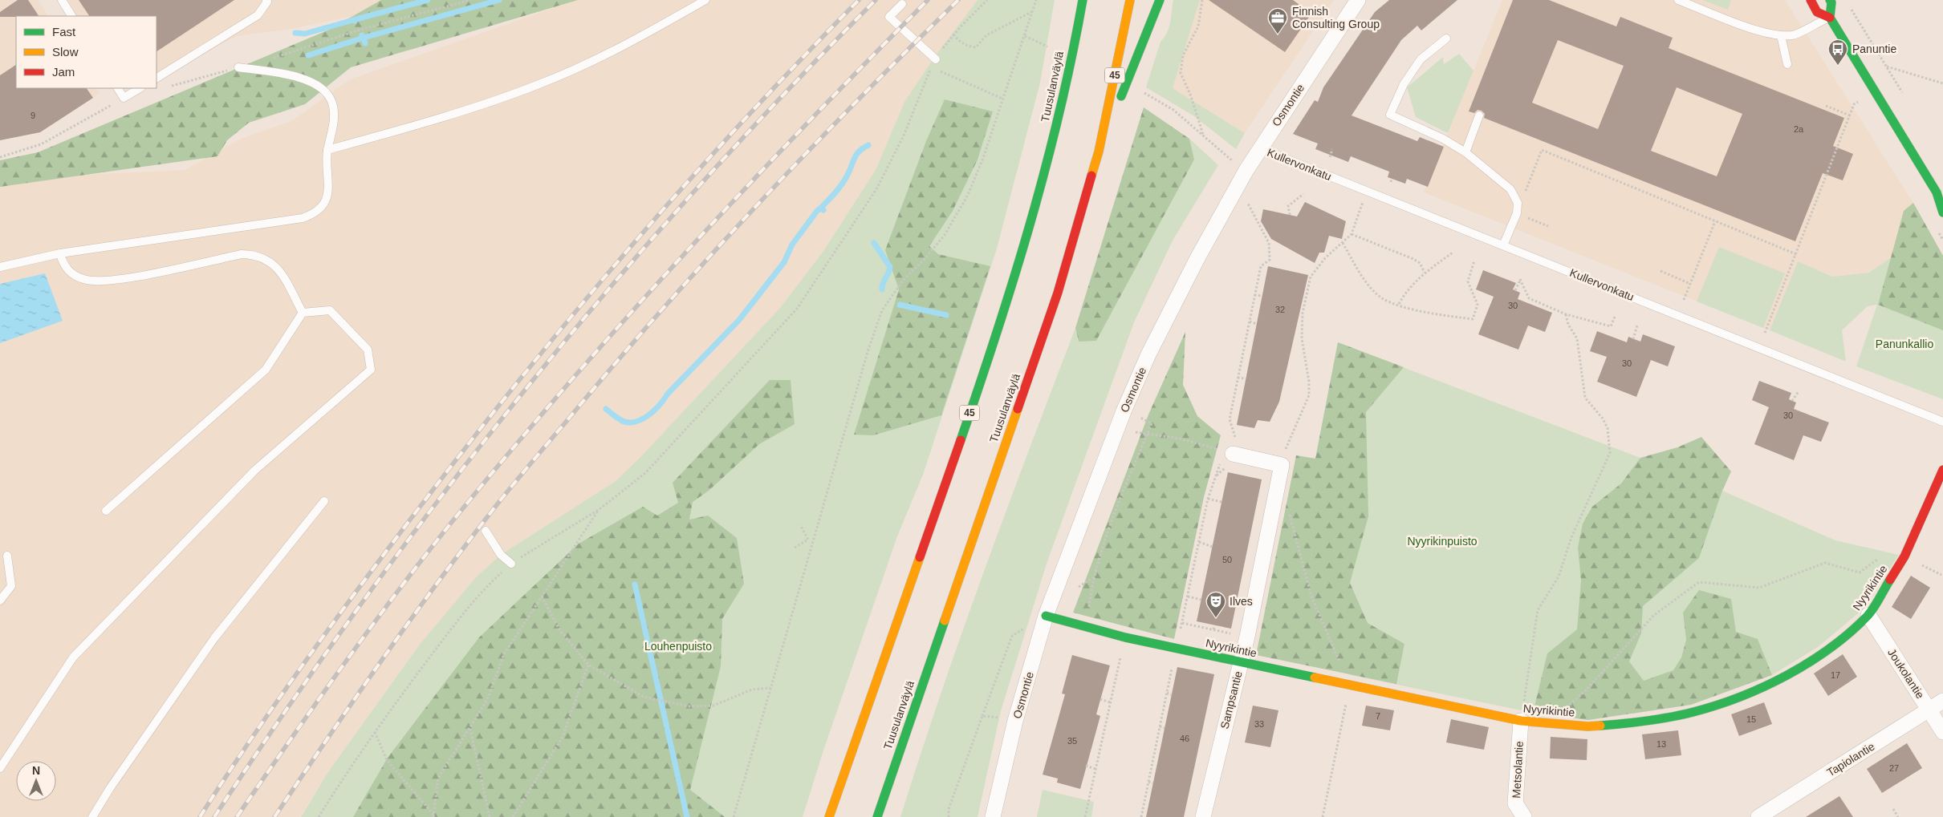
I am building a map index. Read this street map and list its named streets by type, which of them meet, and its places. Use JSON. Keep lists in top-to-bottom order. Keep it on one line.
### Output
{"streets":{"main road":["45","Tuusulanväylä","Nyyrikintie"],"street":["Osmontie","Joukolantie","Sampsantie","Tapiolantie","Metsolantie"],"lane":["Kullervonkatu"]},"crossings":[["Osmontie","Kullervonkatu"],["Osmontie","Nyyrikintie"],["Nyyrikintie","Joukolantie"],["Nyyrikintie","Sampsantie"],["Nyyrikintie","Metsolantie"],["Joukolantie","Tapiolantie"]],"parks":["Panunkallio","Nyyrikinpuisto","Louhenpuisto"],"places":{"office":["Finnish Consulting Group"],"bus stop":["Panuntie"],"theatre":["Ilves"]},"house_numbers":["9","2a","30","32","30","30","50","17","7","15","33","46","35","13","27"],"legend":["Fast","Slow","Jam"],"north":"top"}
